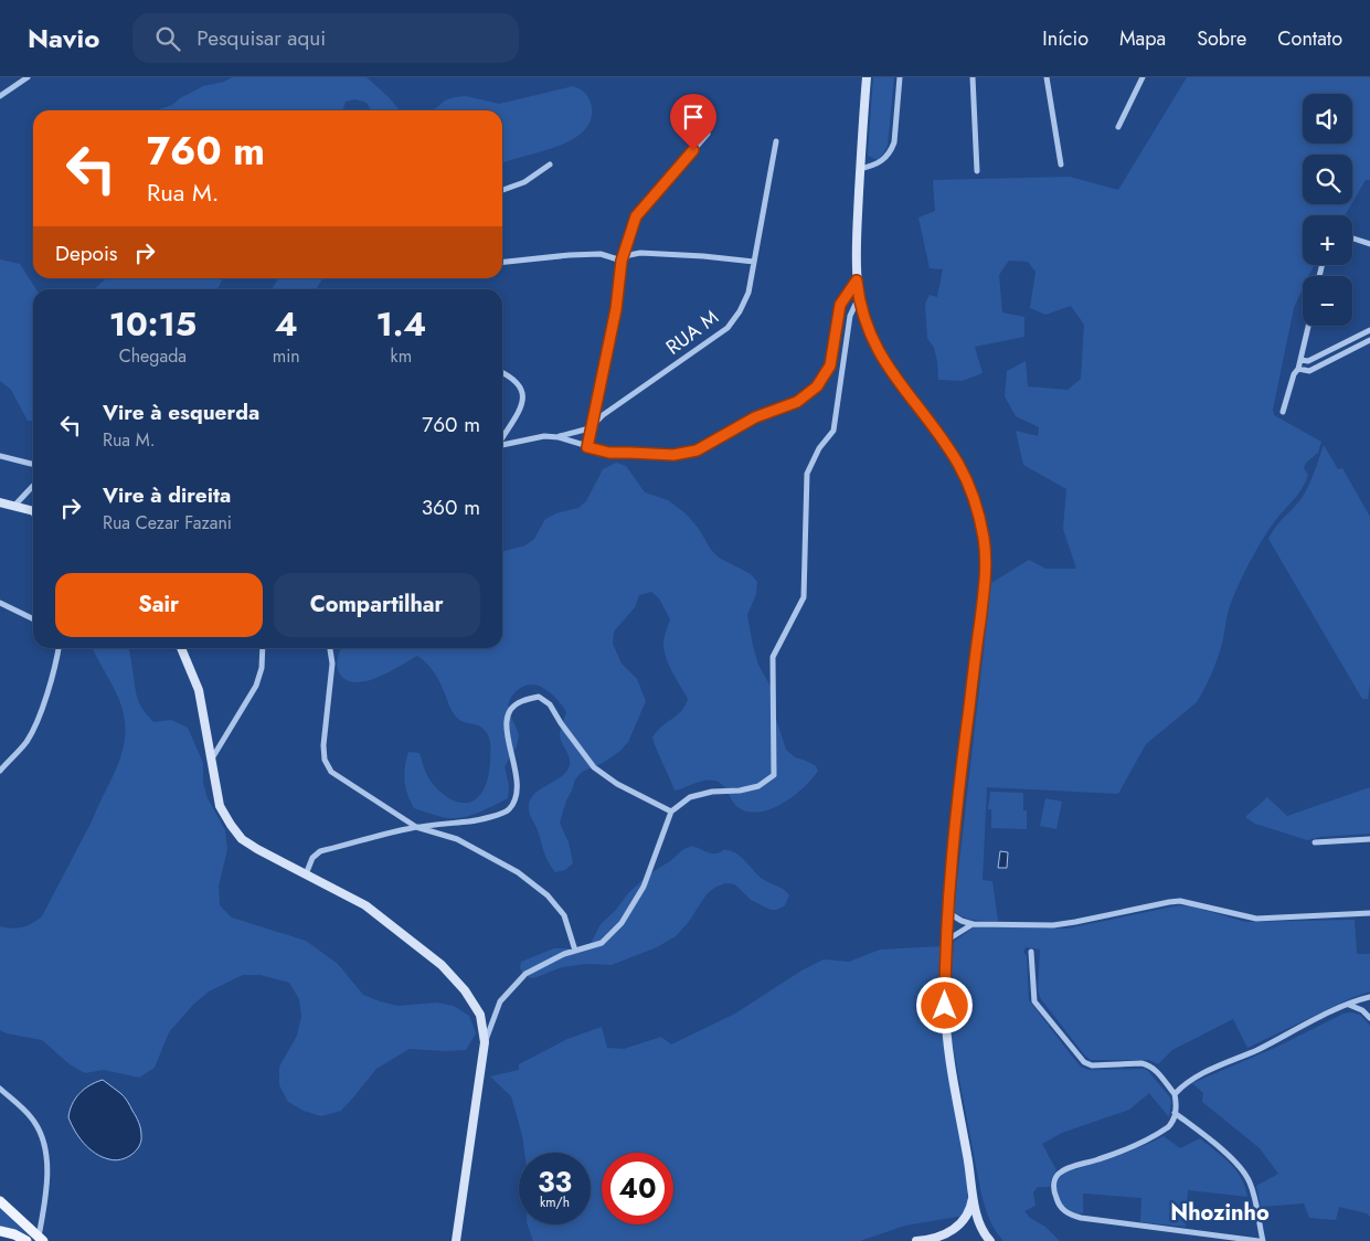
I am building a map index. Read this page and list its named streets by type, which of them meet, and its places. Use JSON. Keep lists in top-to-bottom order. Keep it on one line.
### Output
{"streets":{"street":["RUA M"]},"districts":["Nhozinho"],"page":{"header":"Navio","search":"Pesquisar aqui","nav":["Início","Mapa","Sobre","Contato"],"map_buttons":["+","−"],"turn":["760 m","Rua M."],"then":"Depois","eta":["10:15","Chegada","4","min","1.4","km"],"list":[{"name":"Vire à esquerda","note":"Rua M.","value":"760 m"},{"name":"Vire à direita","note":"Rua Cezar Fazani","value":"360 m"}],"buttons":["Sair","Compartilhar"],"speed":"33 km/h","limit":"40"}}
